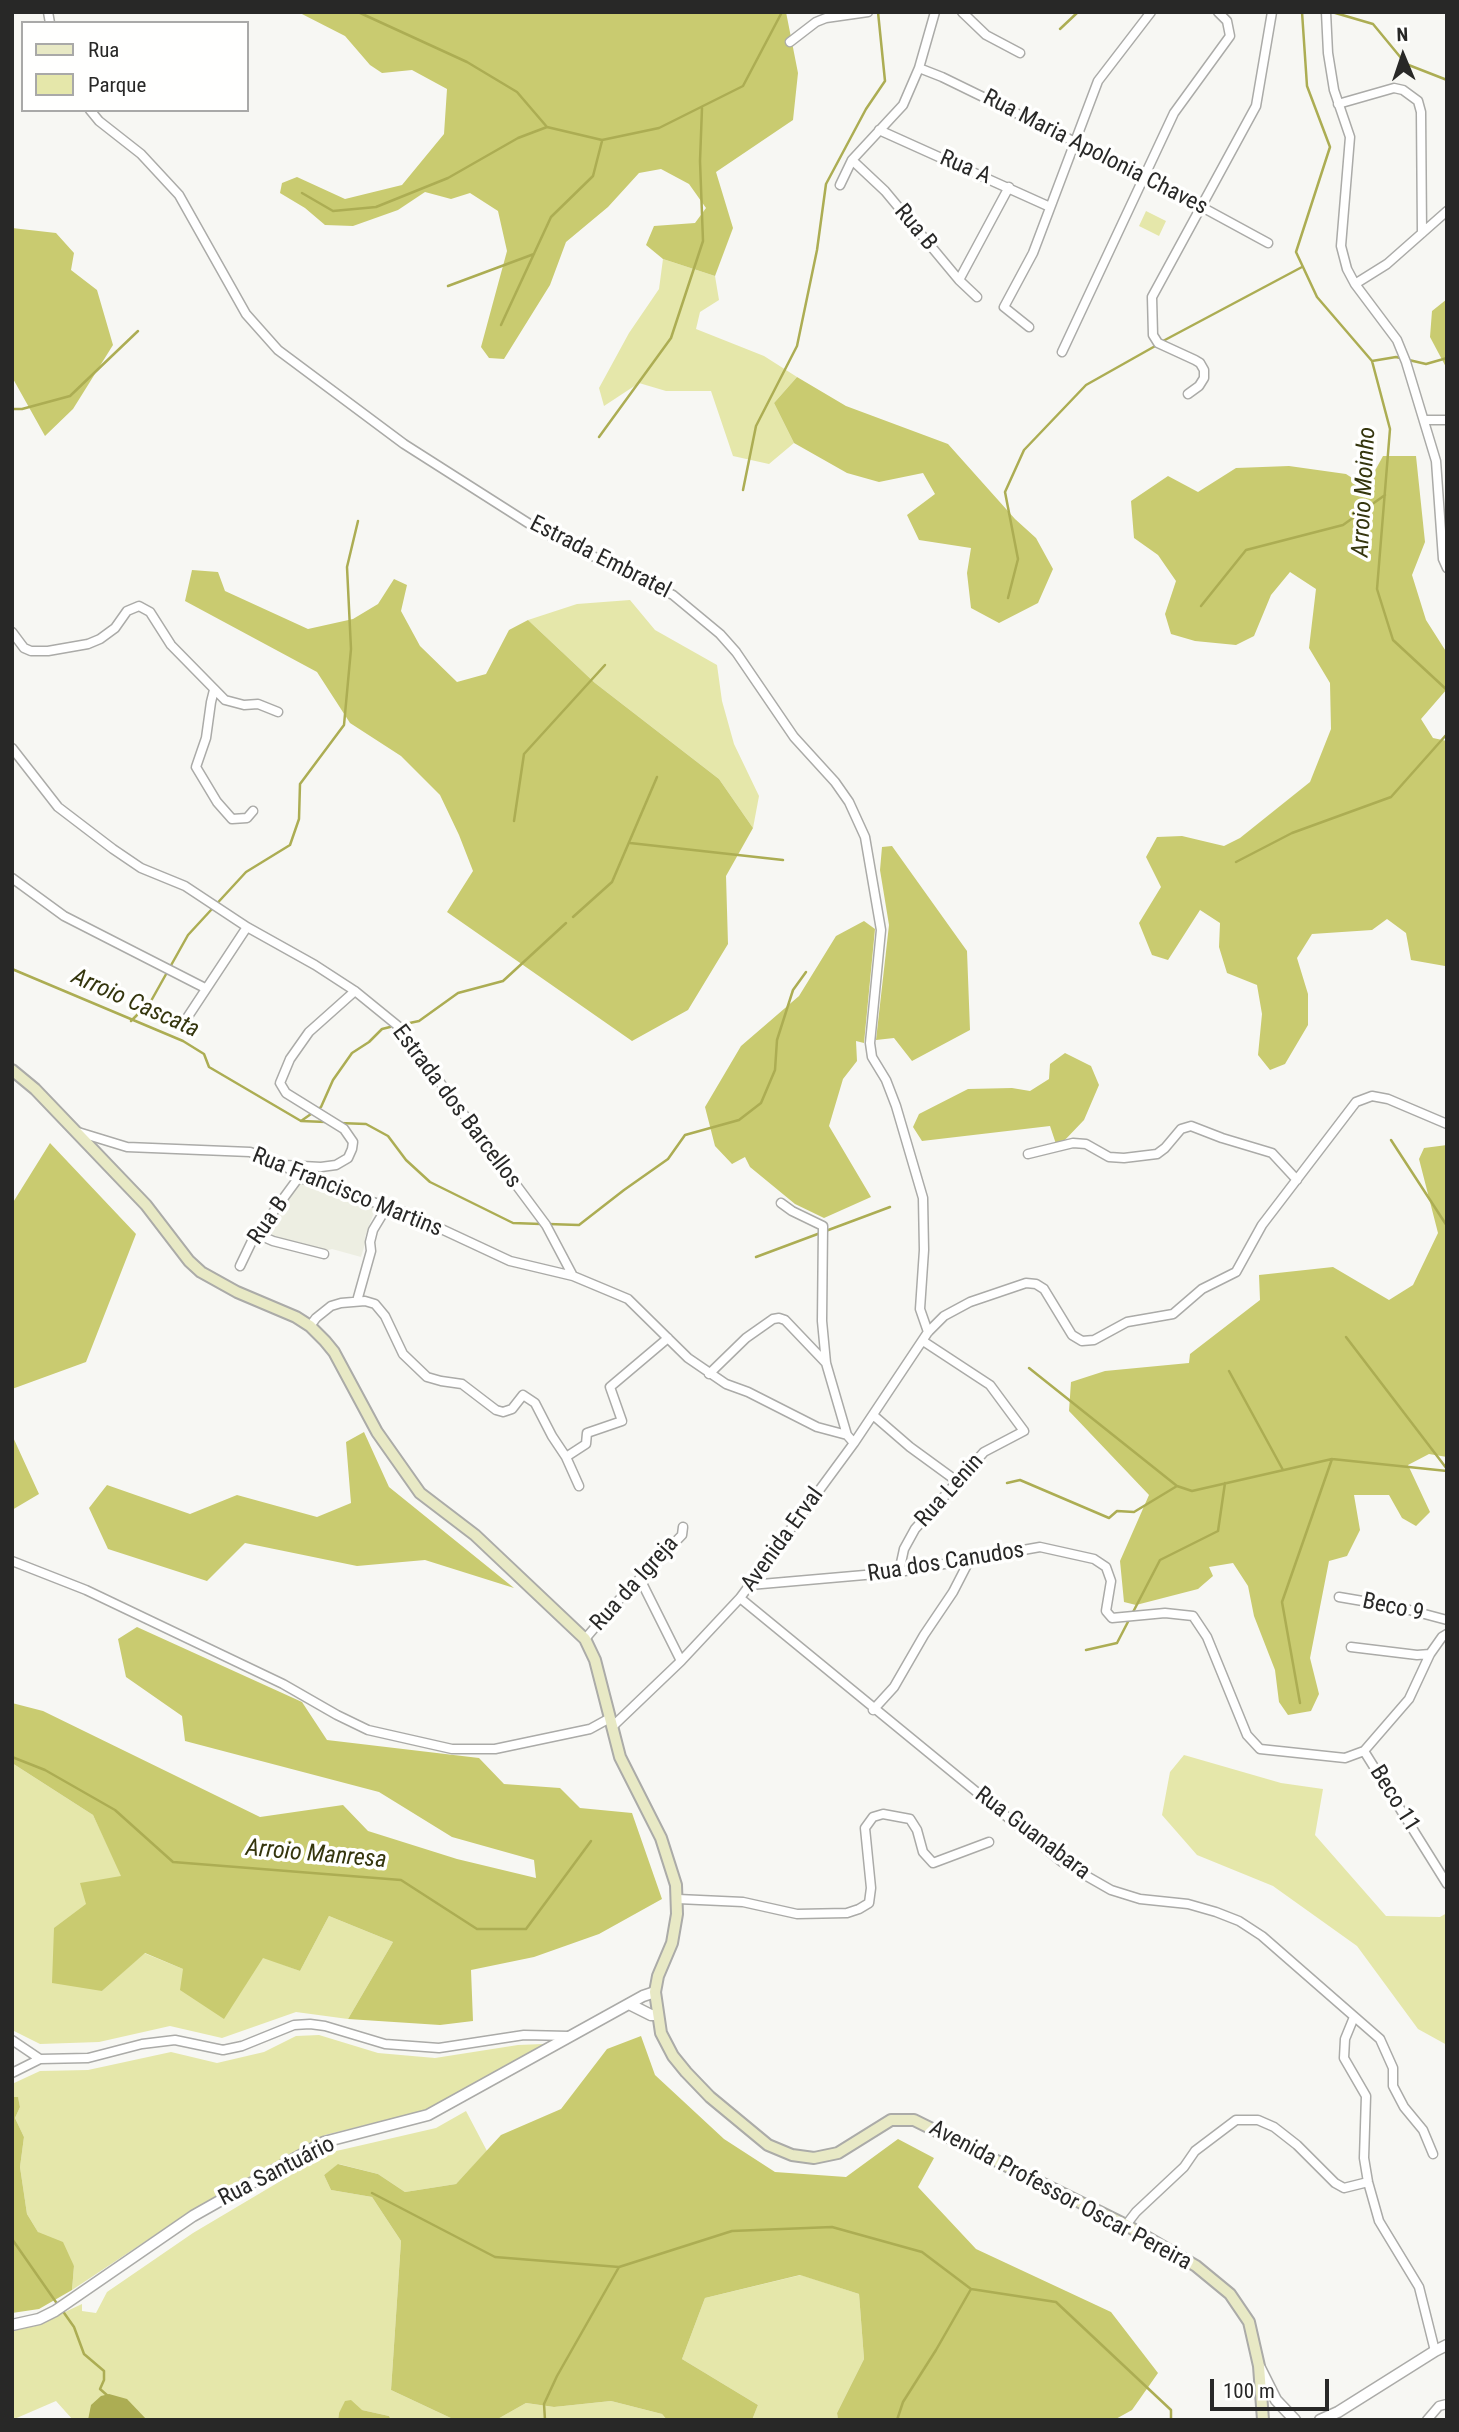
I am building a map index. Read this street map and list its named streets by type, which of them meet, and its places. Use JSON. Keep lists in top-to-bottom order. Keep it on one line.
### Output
{"streets":{"main road":["Avenida Professor Oscar Pereira"],"street":["Rua Maria Apolonia Chaves","Rua A","Rua B","Estrada Embratel","Estrada dos Barcellos","Rua Francisco Martins","Rua Lenin","Avenida Erval","Rua dos Canudos","Rua da Igreja","Beco 9","Beco 11","Rua Guanabara","Rua Santuário"]},"crossings":[["Rua B","Rua Francisco Martins"],["Estrada Embratel","Avenida Erval"],["Estrada dos Barcellos","Rua Francisco Martins"],["Rua Francisco Martins","Avenida Professor Oscar Pereira"],["Rua Lenin","Avenida Erval"],["Rua Lenin","Rua dos Canudos"],["Avenida Erval","Rua dos Canudos"],["Avenida Erval","Rua Guanabara"],["Avenida Erval","Avenida Professor Oscar Pereira"],["Rua dos Canudos","Beco 11"],["Rua da Igreja","Avenida Professor Oscar Pereira"],["Rua Santuário","Avenida Professor Oscar Pereira"]],"water":["Arroio Moinho","Arroio Cascata","Arroio Manresa"],"legend":["Rua","Parque"],"scale_bar":"100 m","north":"top"}
